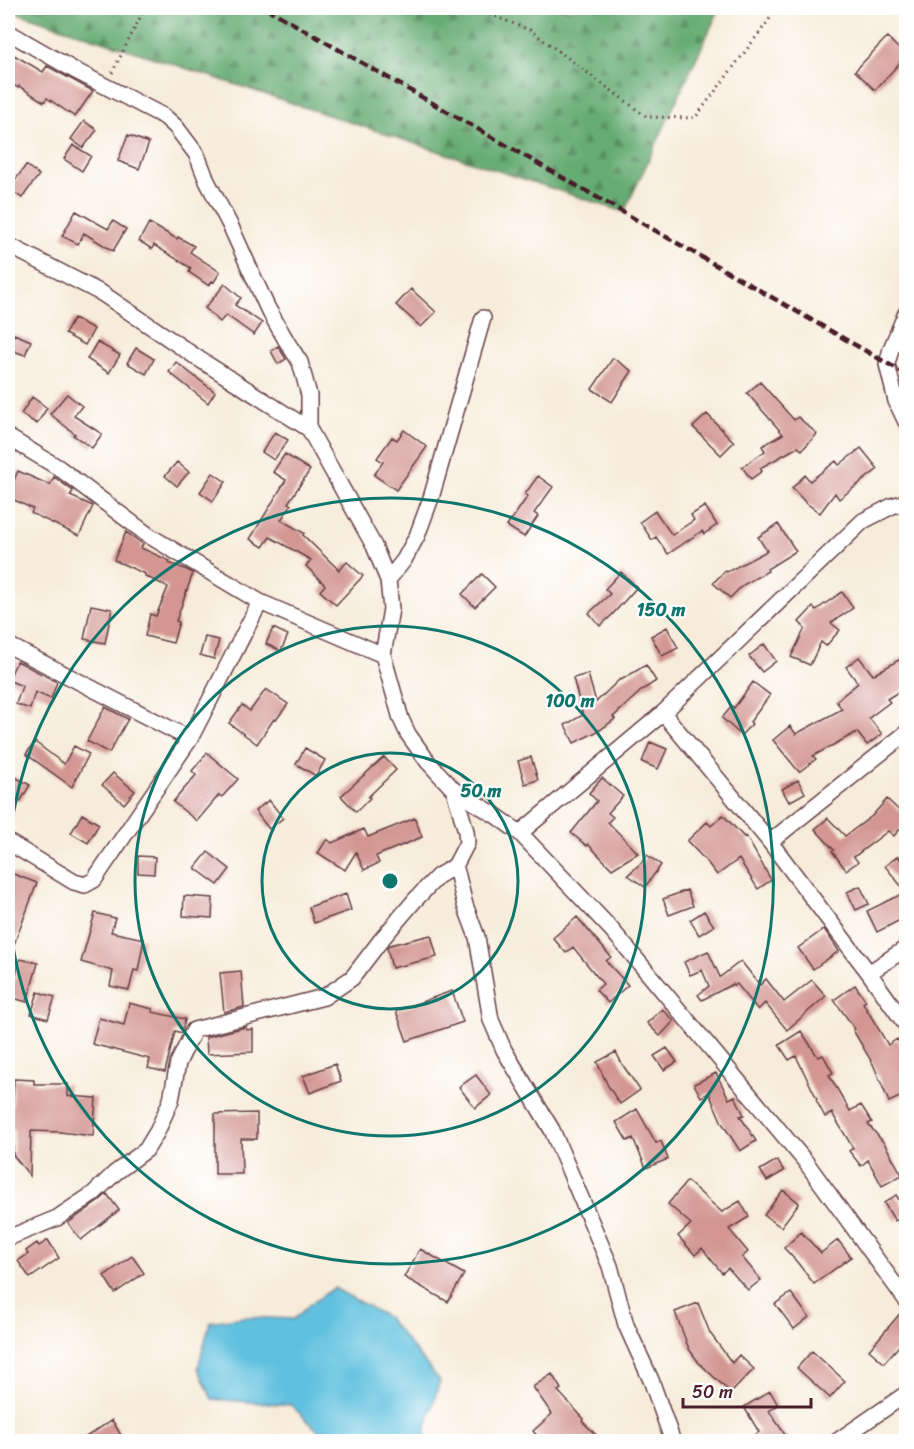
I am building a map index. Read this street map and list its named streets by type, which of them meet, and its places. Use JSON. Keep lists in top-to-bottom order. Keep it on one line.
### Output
{"scale_bar":"50 m","rings":["150 m","100 m","50 m"]}
